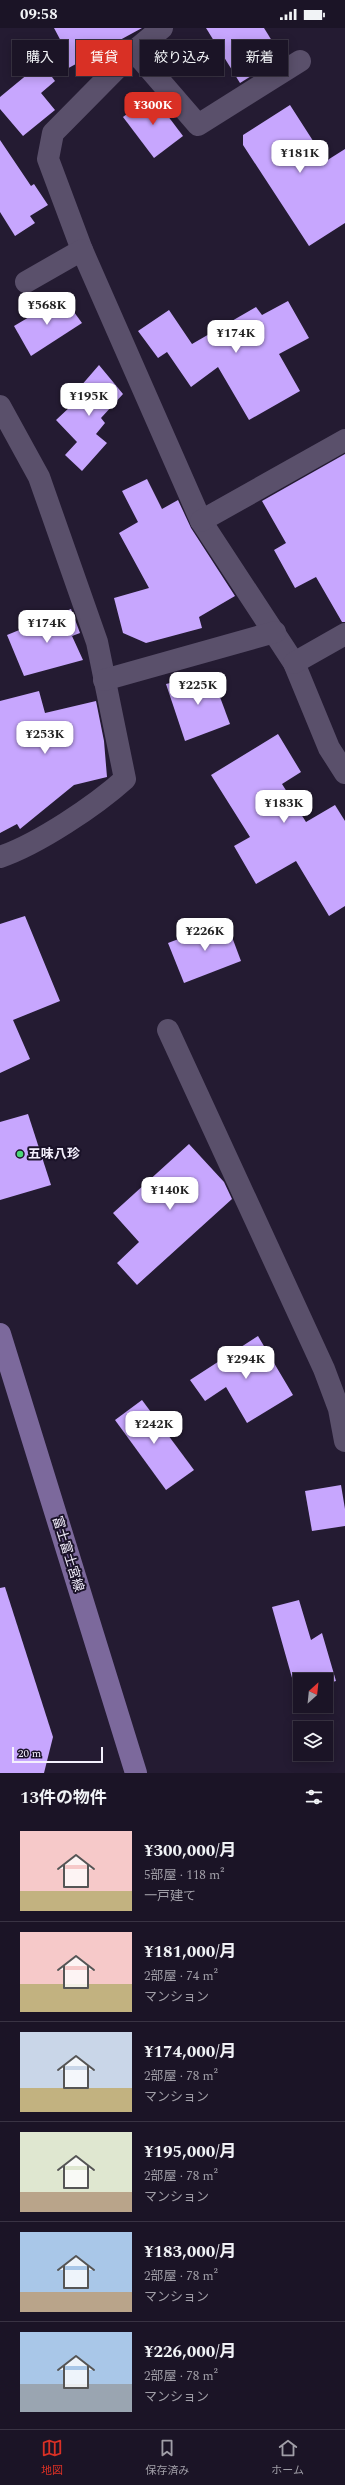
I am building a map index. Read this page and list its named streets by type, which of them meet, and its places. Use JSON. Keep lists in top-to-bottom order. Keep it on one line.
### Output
{"streets":{"main road":["富士富士宮線"]},"places":["五味八珍"],"scale_bar":"20 m","north":"top right","page":{"status":"09:58","chip":["購入","賃貸","絞り込み","新着"],"price":["¥300K","¥181K","¥568K","¥174K","¥195K","¥174K","¥225K","¥253K","¥183K","¥226K","¥140K","¥294K","¥242K"],"scale":"20 m","heading":"13件の物件","list":[{"name":"¥300,000/月","note":"5部屋 · 118 m² · 一戸建て"},{"name":"¥181,000/月","note":"2部屋 · 74 m² · マンション"},{"name":"¥174,000/月","note":"2部屋 · 78 m² · マンション"},{"name":"¥195,000/月","note":"2部屋 · 78 m² · マンション"},{"name":"¥183,000/月","note":"2部屋 · 78 m² · マンション"},{"name":"¥226,000/月","note":"2部屋 · 78 m² · マンション"}],"tabs":["地図","保存済み","ホーム"]}}
